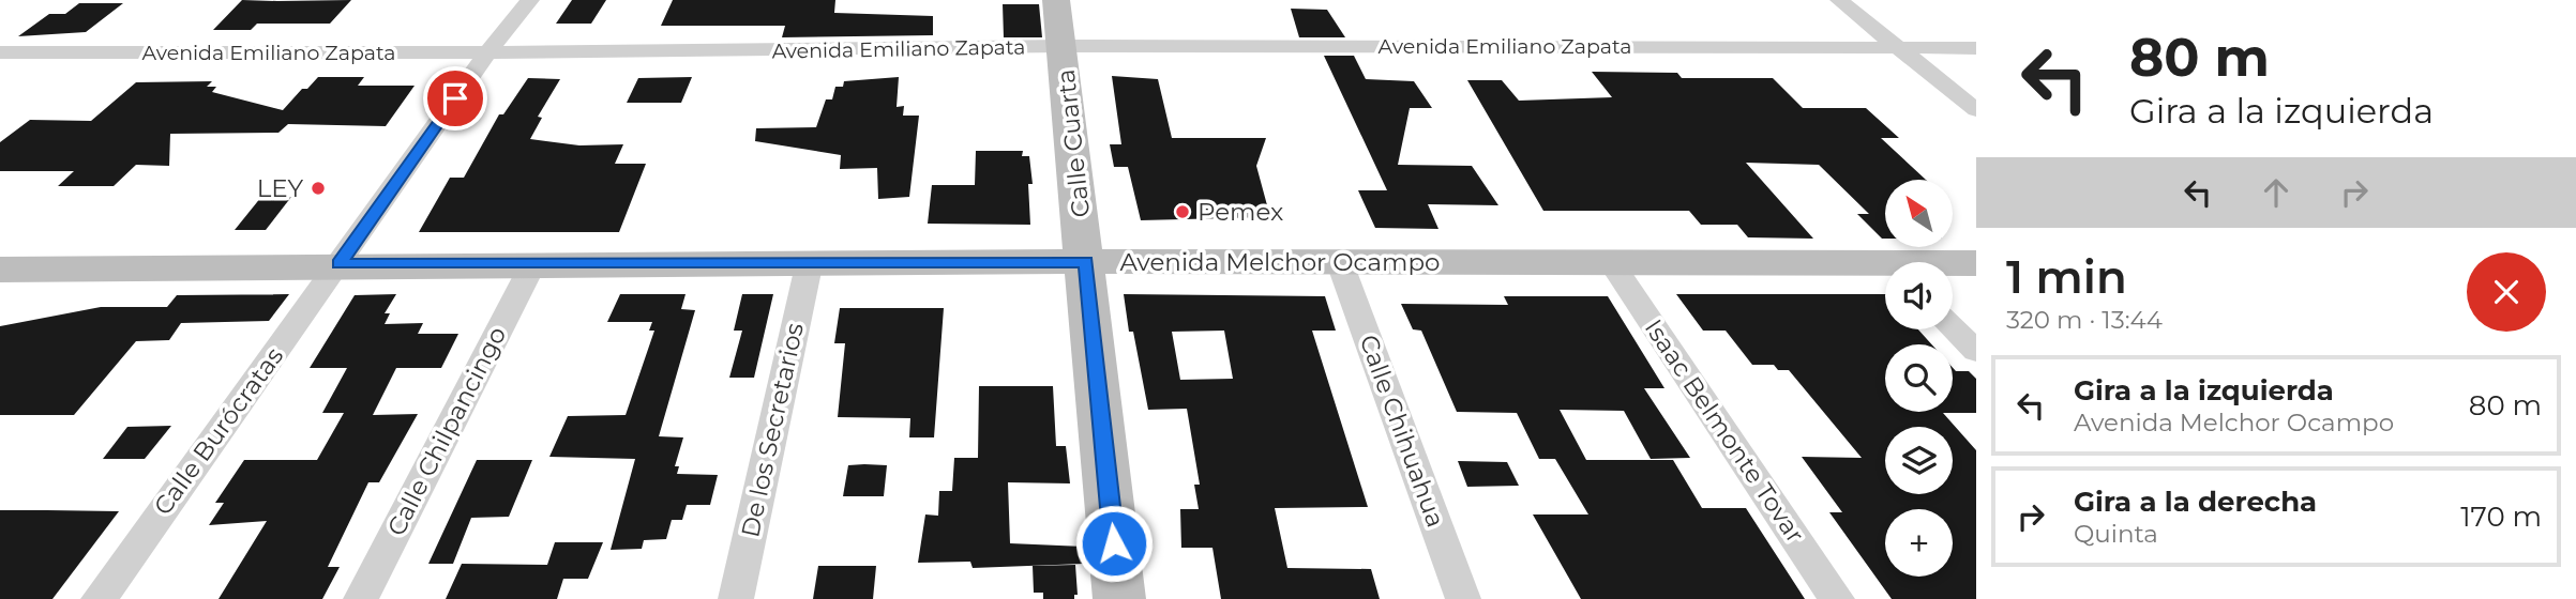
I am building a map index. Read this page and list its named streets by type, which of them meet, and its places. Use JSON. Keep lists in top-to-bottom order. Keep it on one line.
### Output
{"streets":{"main road":["Calle Cuarta","Avenida Melchor Ocampo"],"street":["Avenida Emiliano Zapata","De los Secretarios","Calle Burócratas","Calle Chilpancingo","Calle Chihuahua","Isaac Belmonte Tovar"]},"crossings":[["Avenida Emiliano Zapata","Calle Cuarta"],["Calle Cuarta","Avenida Melchor Ocampo"],["Avenida Melchor Ocampo","De los Secretarios"],["Avenida Melchor Ocampo","Calle Burócratas"],["Avenida Melchor Ocampo","Calle Chilpancingo"],["Avenida Melchor Ocampo","Calle Chihuahua"],["Avenida Melchor Ocampo","Isaac Belmonte Tovar"]],"places":["LEY","Pemex"],"north":"top left","page":{"turn":["80 m","Gira a la izquierda"],"map_buttons":"+","heading":["1 min","320 m · 13:44"],"list":[{"name":"Gira a la izquierda","note":"Avenida Melchor Ocampo","value":"80 m"},{"name":"Gira a la derecha","note":"Quinta","value":"170 m"}]}}
